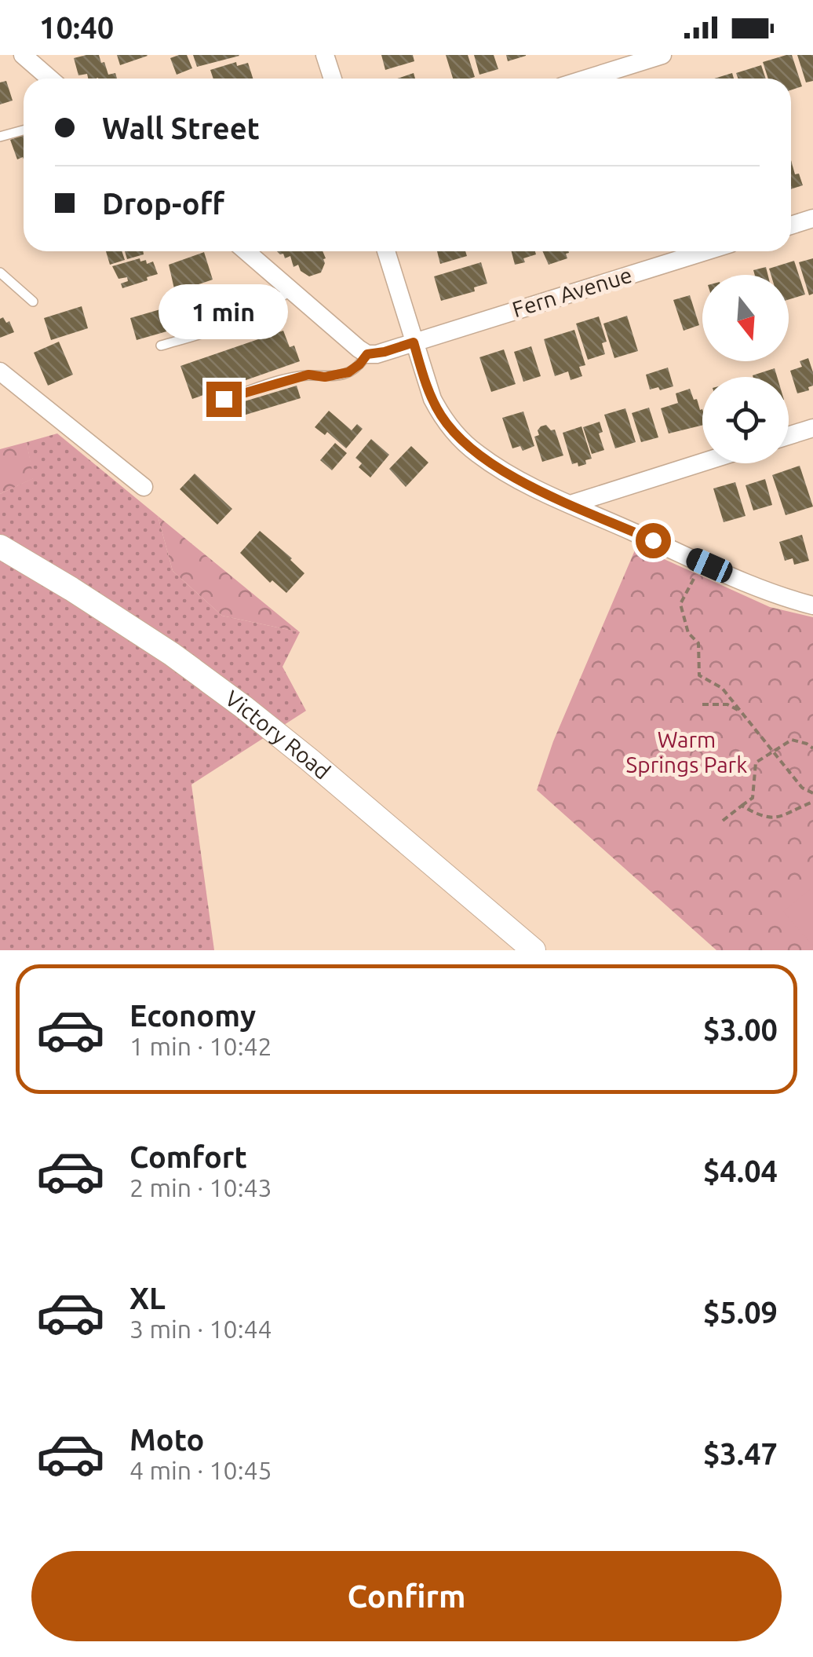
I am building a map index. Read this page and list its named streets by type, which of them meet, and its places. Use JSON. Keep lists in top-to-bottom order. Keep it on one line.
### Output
{"streets":{"main road":["Victory Road"],"street":["Fern Avenue"]},"parks":["Warm Springs Park"],"north":"bottom","page":{"status":"10:40","banner":["Wall Street","Drop-off"],"bubble":"1 min","list":[{"name":"Economy","note":"1 min · 10:42","value":"$3.00"},{"name":"Comfort","note":"2 min · 10:43","value":"$4.04"},{"name":"XL","note":"3 min · 10:44","value":"$5.09"},{"name":"Moto","note":"4 min · 10:45","value":"$3.47"}],"buttons":"Confirm"}}
